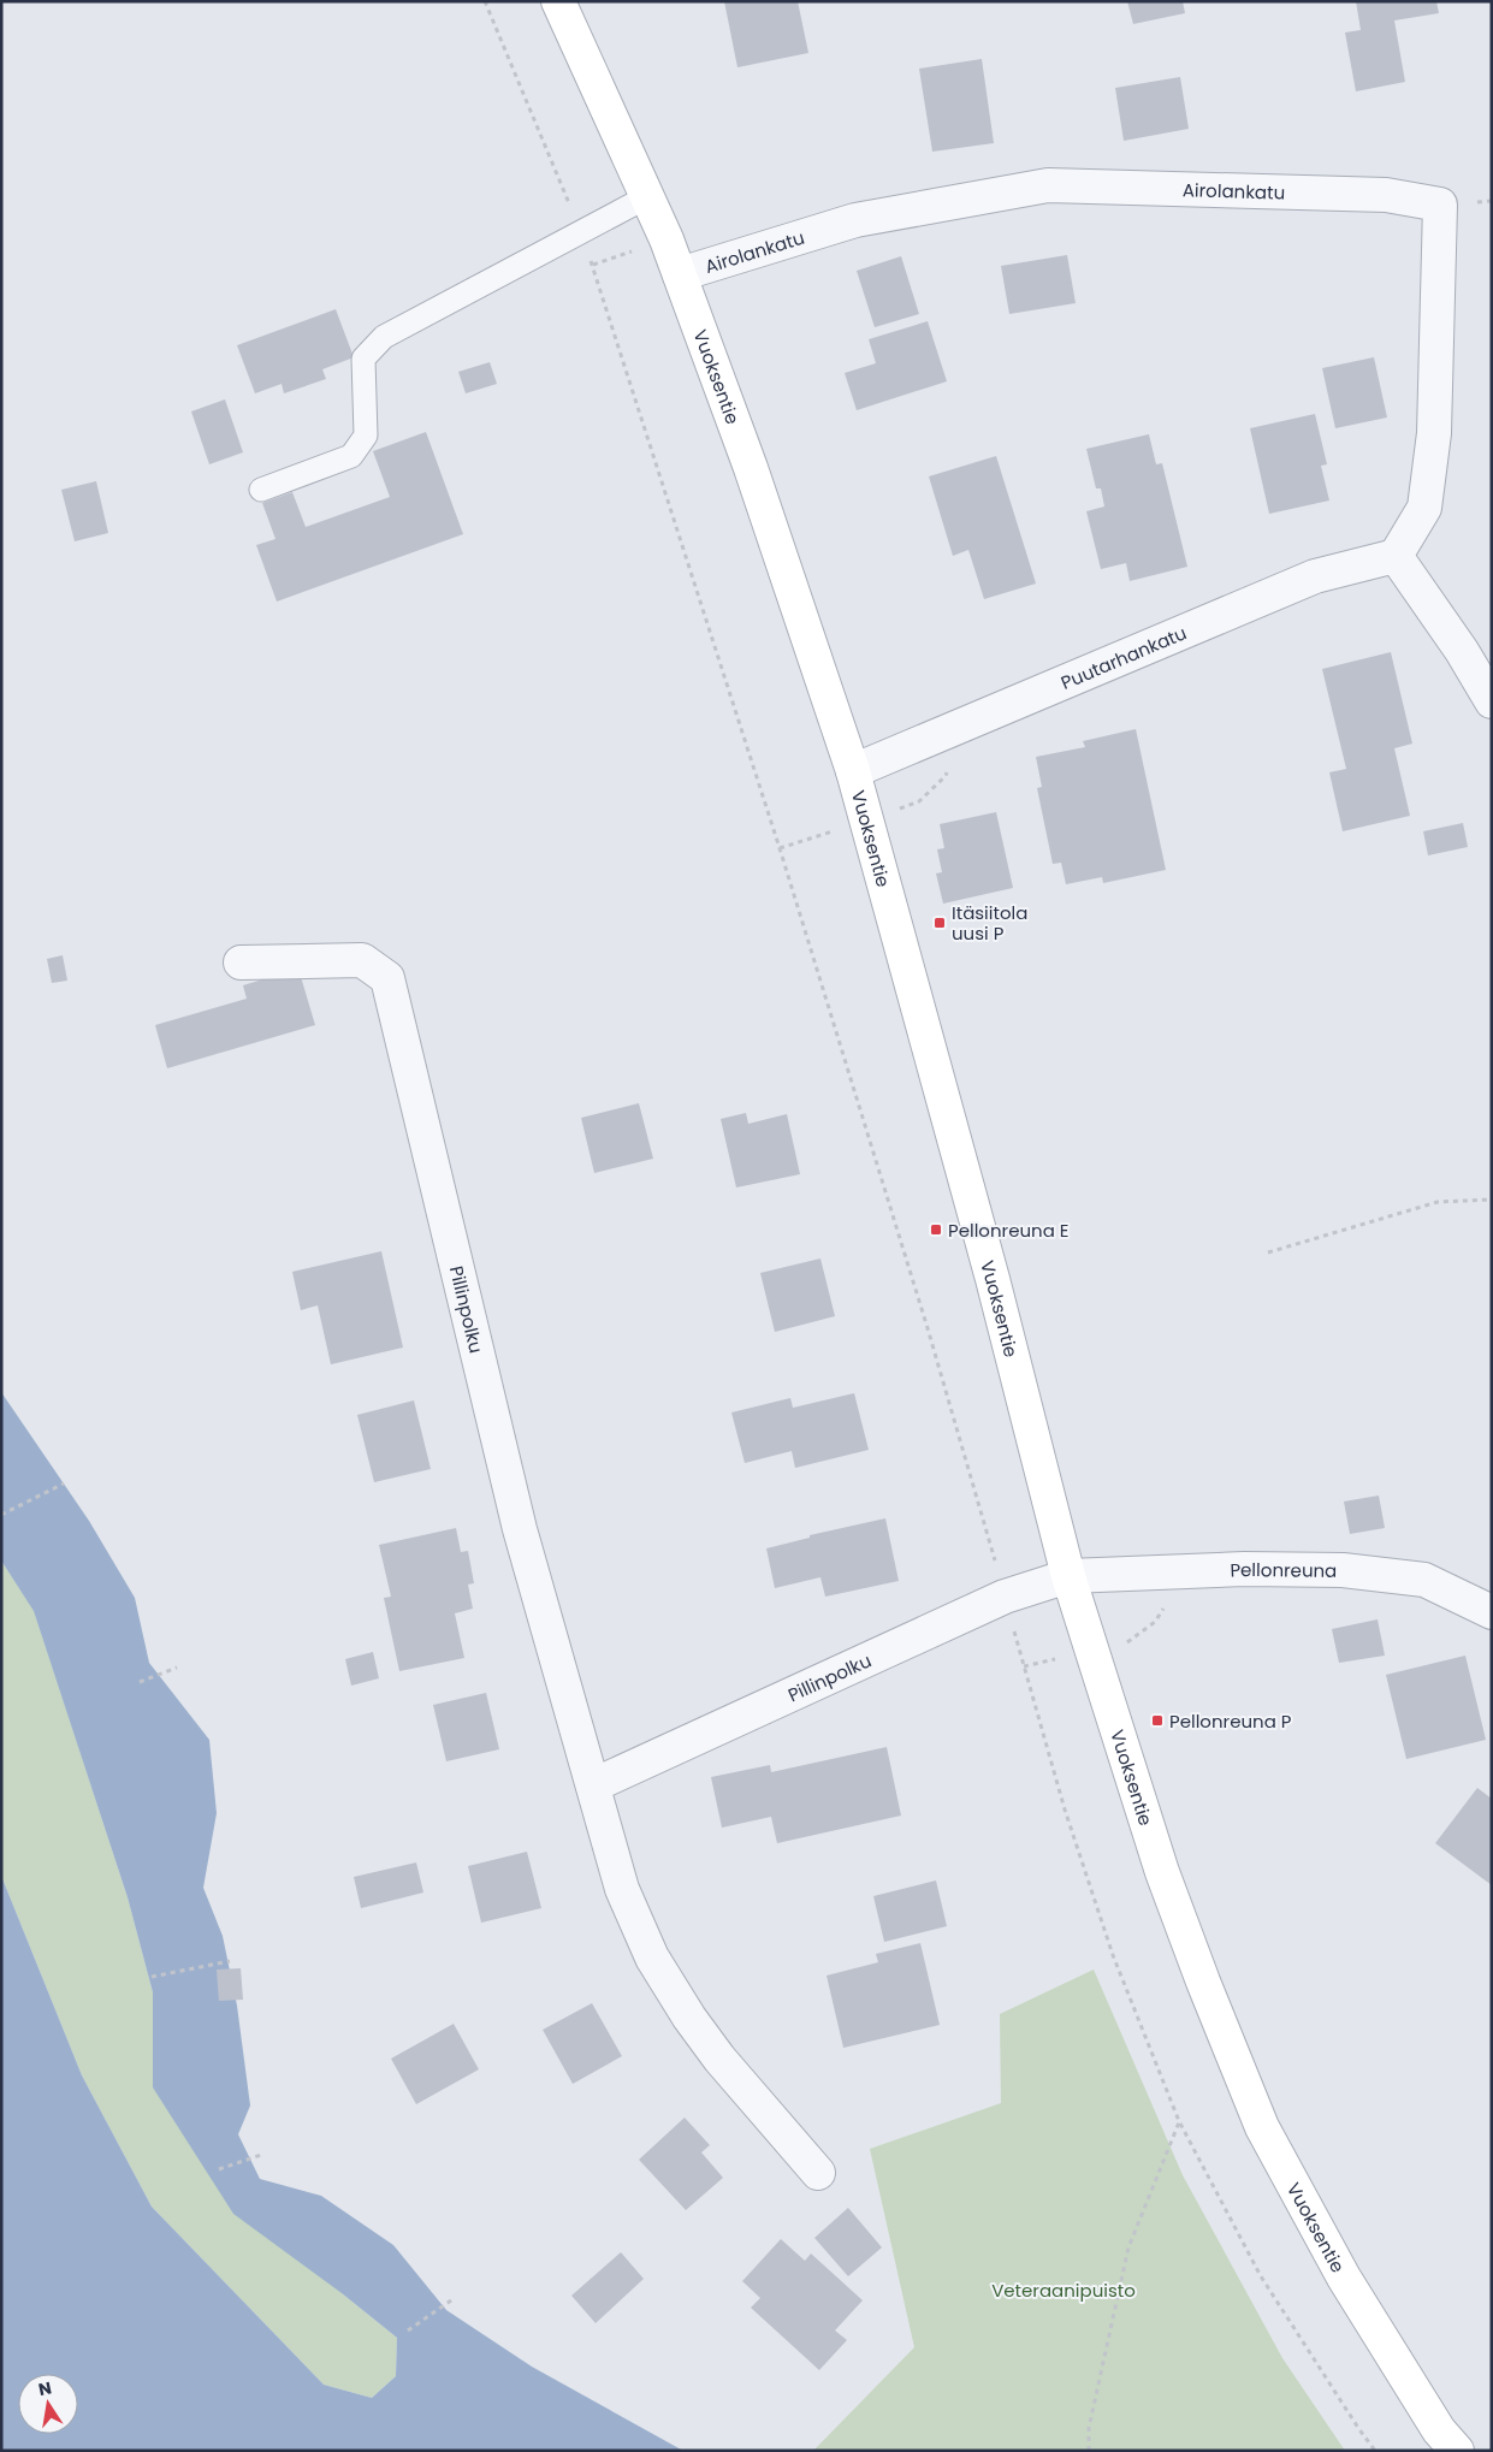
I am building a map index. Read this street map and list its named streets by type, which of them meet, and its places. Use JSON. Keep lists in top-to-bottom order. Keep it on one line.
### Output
{"streets":{"street":["Airolankatu","Vuoksentie","Puutarhankatu","Pillinpolku","Pellonreuna"]},"crossings":[["Airolankatu","Vuoksentie"],["Airolankatu","Puutarhankatu"],["Vuoksentie","Puutarhankatu"],["Vuoksentie","Pillinpolku"],["Vuoksentie","Pellonreuna"],["Pillinpolku","Pellonreuna"]],"parks":["Veteraanipuisto"],"places":{"transit":["Itäsiitola uusi P","Pellonreuna E","Pellonreuna P"]},"north":"top"}
